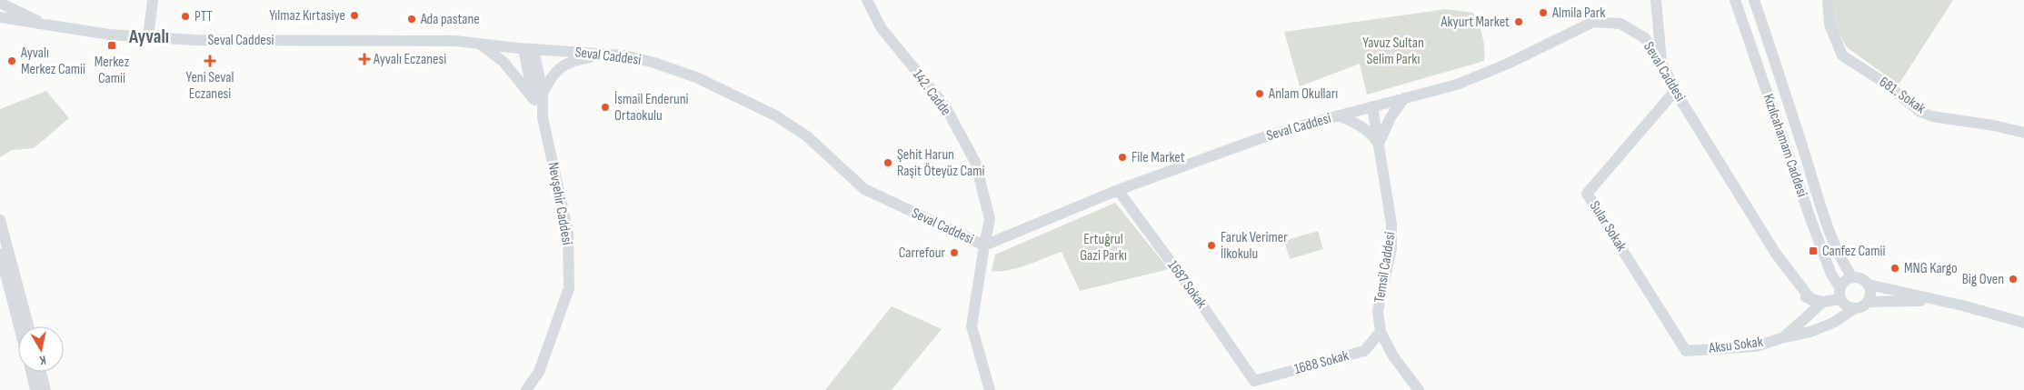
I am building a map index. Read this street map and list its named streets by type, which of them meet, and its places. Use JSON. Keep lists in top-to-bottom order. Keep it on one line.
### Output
{"streets":{"main road":["Seval Caddesi","142. Cadde","681. Sokak","Kızılcahamam Caddesi","Nevşehir Caddesi","Sular Sokak","Temsil Caddesi","1687 Sokak","Aksu Sokak","1688 Sokak"]},"crossings":[["Seval Caddesi","142. Cadde"],["Seval Caddesi","Kızılcahamam Caddesi"],["Seval Caddesi","Nevşehir Caddesi"],["Seval Caddesi","Sular Sokak"],["Seval Caddesi","Temsil Caddesi"],["Seval Caddesi","1687 Sokak"],["Seval Caddesi","Aksu Sokak"],["Kızılcahamam Caddesi","Aksu Sokak"],["Sular Sokak","Aksu Sokak"],["Temsil Caddesi","1688 Sokak"],["1687 Sokak","1688 Sokak"]],"districts":["Ayvalı"],"parks":["Yavuz Sultan Selim Parkı","Ertuğrul Gazi Parkı"],"places":{"other":["Almila Park","Yılmaz Kırtasiye","PTT","Ada pastane","Akyurt Market","Ayvalı Merkez Camii","Anlam Okulları","İsmail Enderuni Ortaokulu","File Market","Şehit Harun Raşit Öteyüz Cami","Faruk Verimer İlkokulu","Carrefour","MNG Kargo","Big Oven"],"transit":["Merkez Camii","Canfez Camii"],"health":["Ayvalı Eczanesi","Yeni Seval Eczanesi"]},"north":"bottom"}
